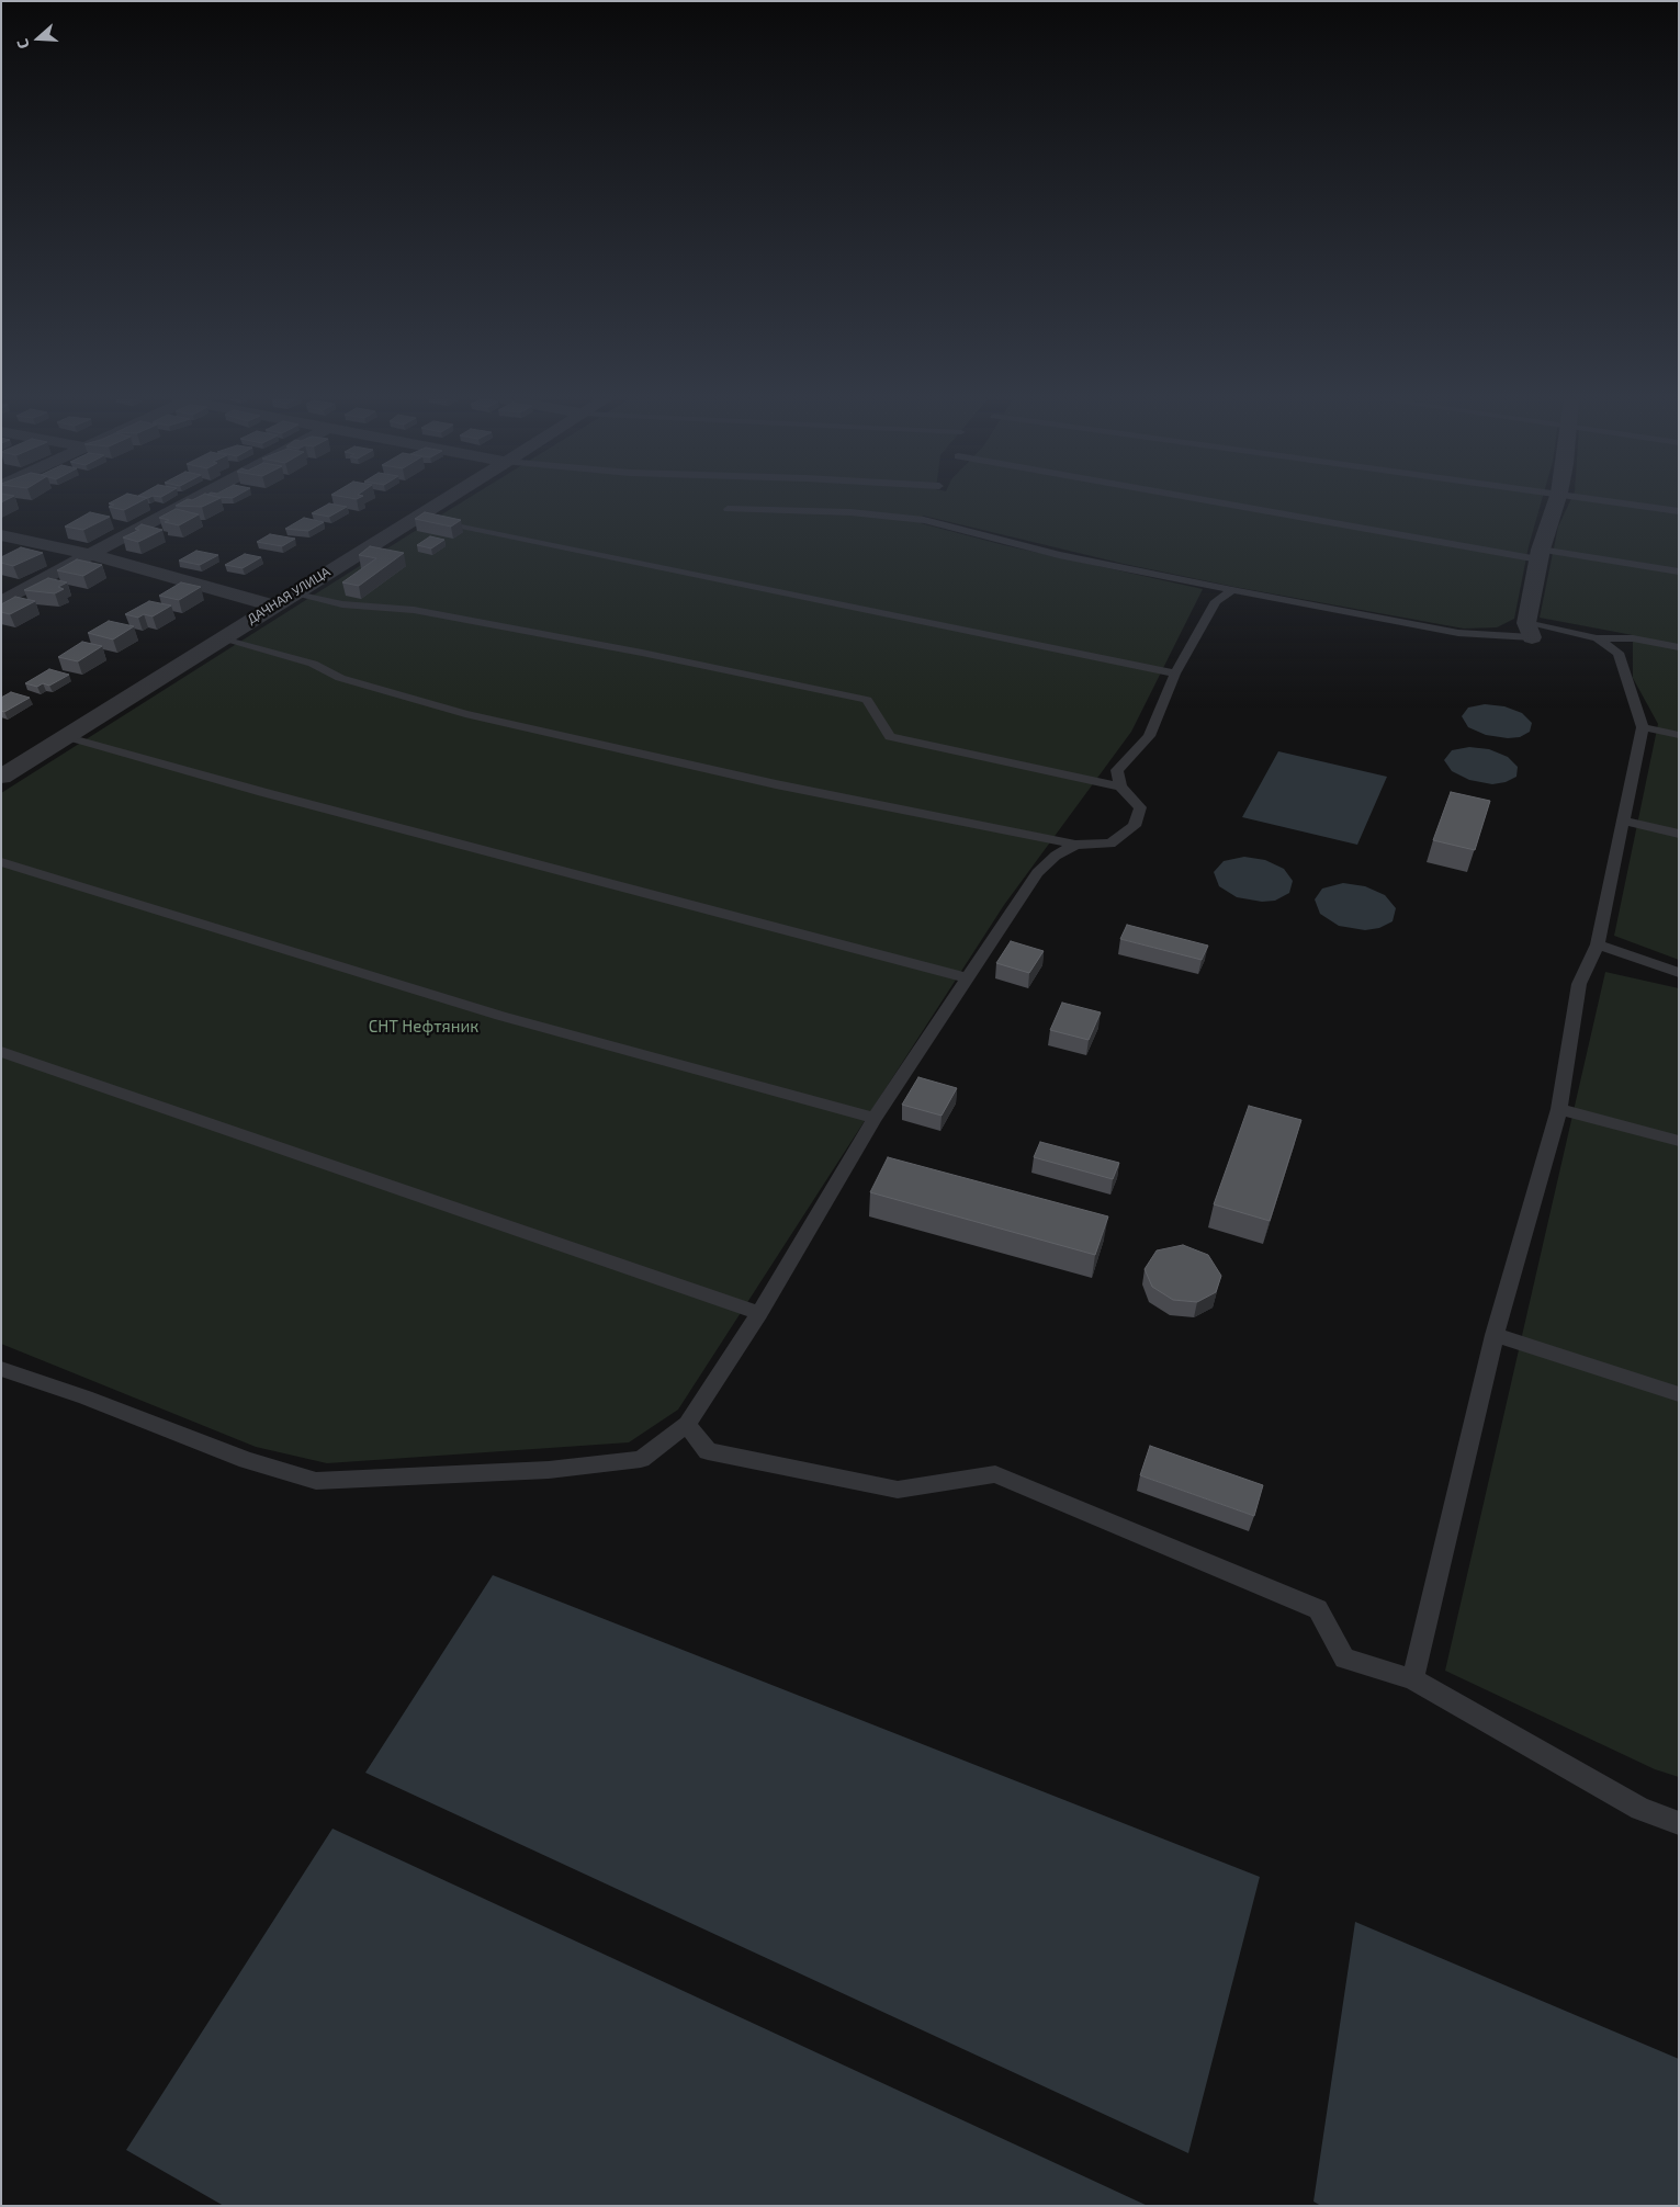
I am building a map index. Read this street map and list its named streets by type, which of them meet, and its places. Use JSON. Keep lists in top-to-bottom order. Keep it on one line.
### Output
{"streets":{"street":["ДАЧНАЯ УЛИЦА"]},"parks":["СНТ Нефтяник"],"north":"left"}
